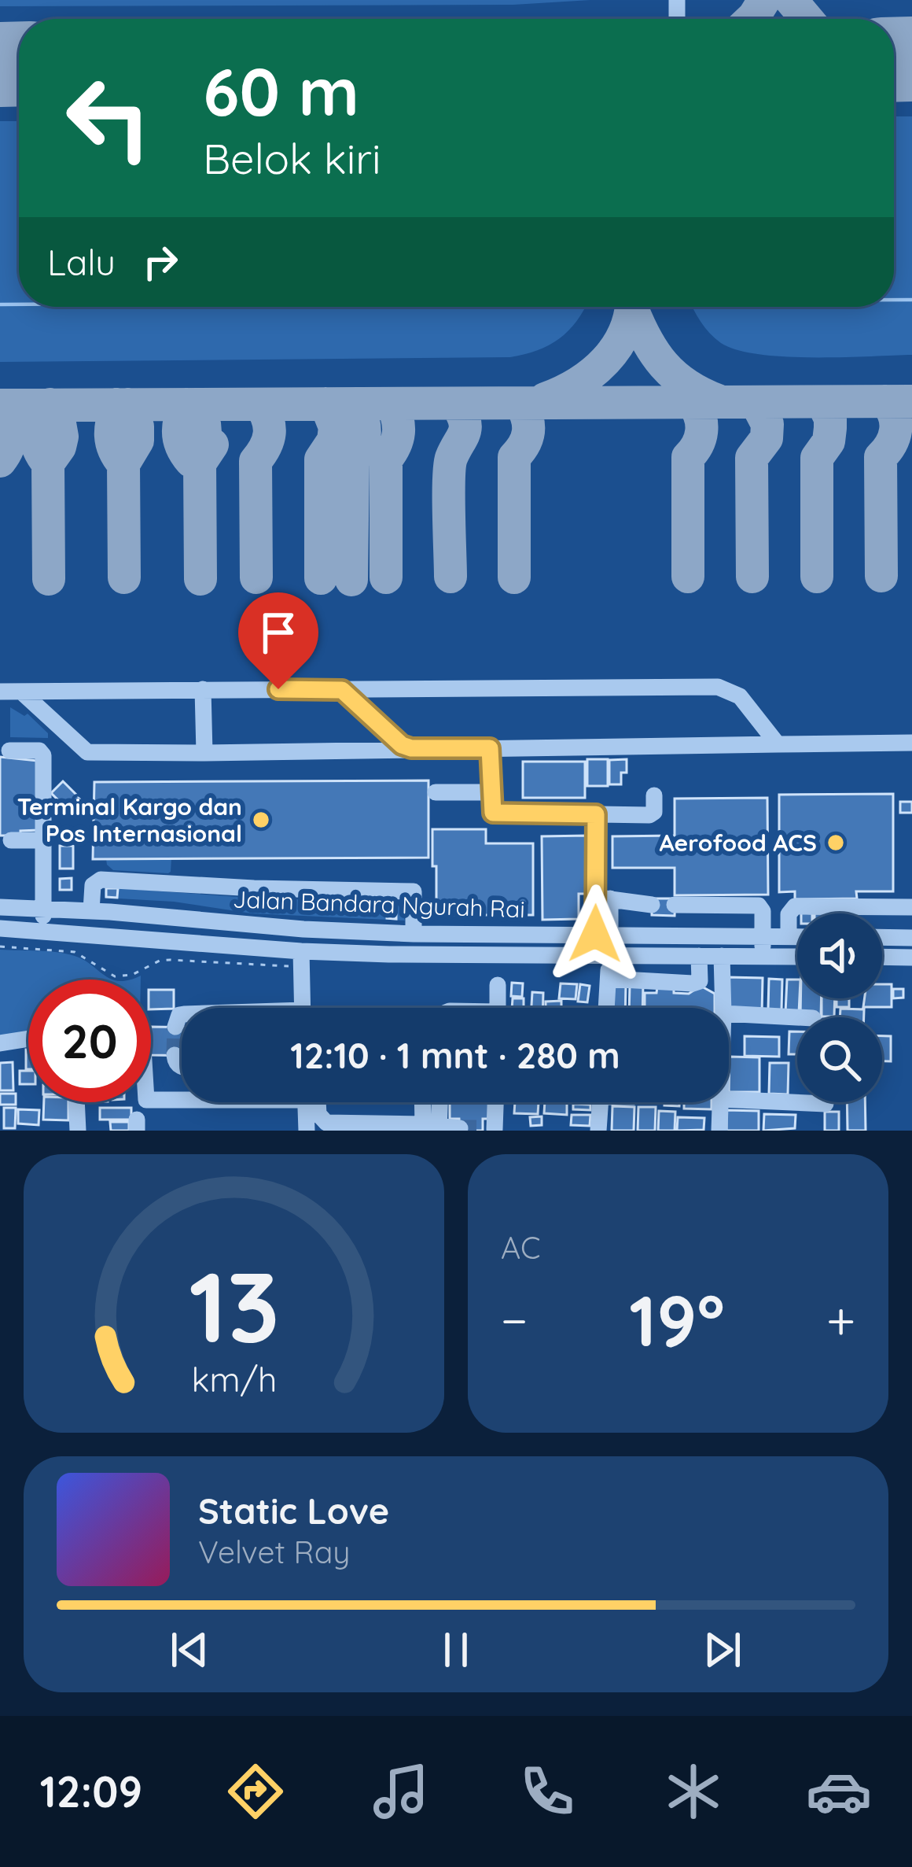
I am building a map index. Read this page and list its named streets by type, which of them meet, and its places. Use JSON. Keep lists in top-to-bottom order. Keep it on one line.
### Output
{"streets":{"street":["Jalan Bandara Ngurah Rai"]},"places":["Terminal Kargo dan Pos Internasional","Aerofood ACS"],"page":{"turn":["60 m","Belok kiri"],"then":"Lalu","limit":"20","trip":"12:10 · 1 mnt · 280 m","tile":"AC","heat":["−","19°","+"],"song":["Static Love","Velvet Ray"],"tabs":"12:09","gauge":["13","km/h"]}}
